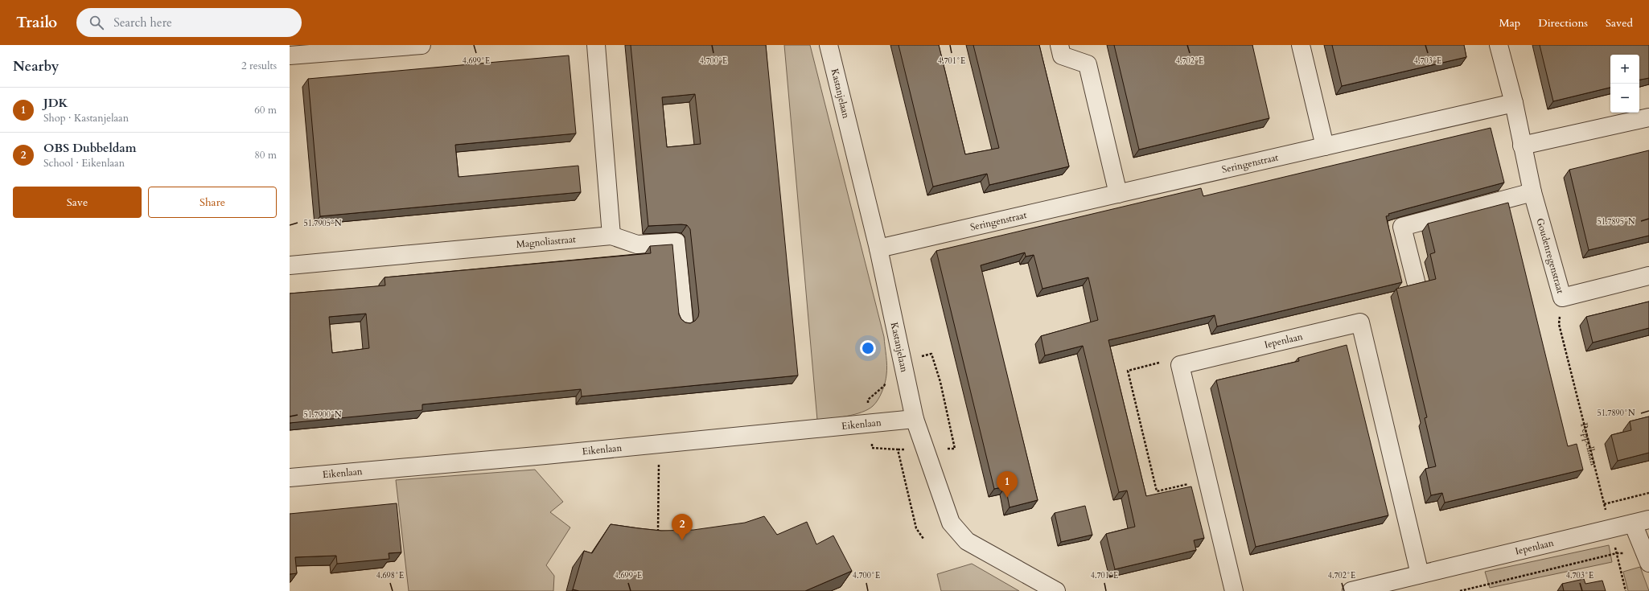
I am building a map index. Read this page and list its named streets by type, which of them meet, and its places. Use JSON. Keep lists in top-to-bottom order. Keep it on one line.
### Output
{"streets":{"street":["Kastanjelaan","Seringenstraat","Magnoliastraat","Goudenregenstraat","Iepenlaan","Eikenlaan"],"path":["Peppellaan"]},"crossings":[["Kastanjelaan","Seringenstraat"],["Kastanjelaan","Eikenlaan"],["Seringenstraat","Goudenregenstraat"],["Goudenregenstraat","Peppellaan"],["Iepenlaan","Peppellaan"]],"page":{"header":"Trailo","search":"Search here","nav":["Map","Directions","Saved"],"heading":["Nearby","2 results"],"map_buttons":["+","−"],"list":[{"mark":"1","name":"JDK","note":"Shop · Kastanjelaan","value":"60 m"},{"mark":"2","name":"OBS Dubbeldam","note":"School · Eikenlaan","value":"80 m"}],"buttons":["Save","Share"],"pins":["1","2"]},"coordinates":["4.699°E","4.700°E","4.701°E","4.702°E","4.703°E","51.7895°N","51.7905°N","51.7890°N","51.7900°N","4.698°E"]}
